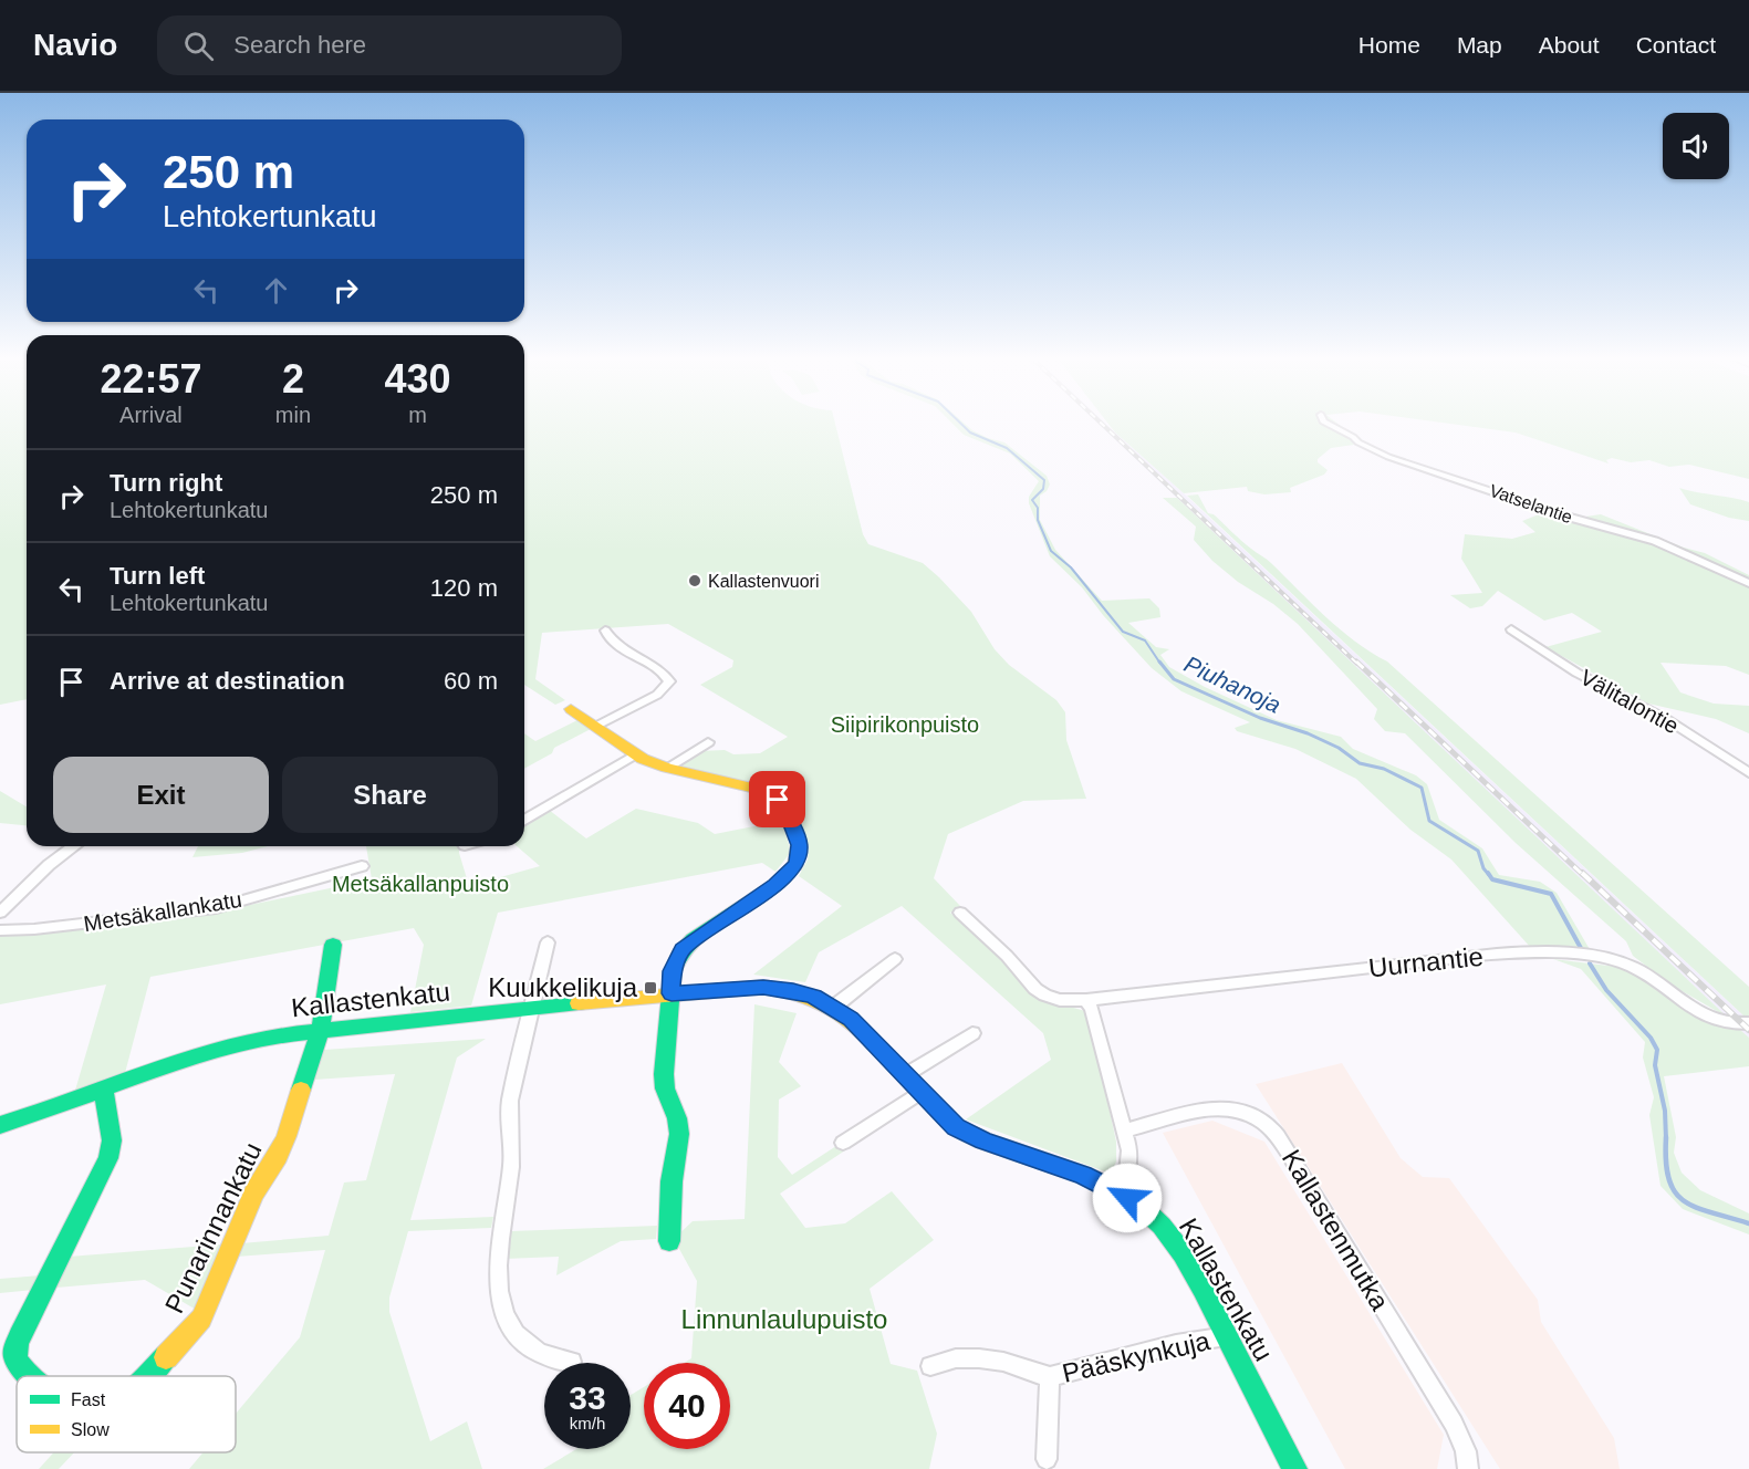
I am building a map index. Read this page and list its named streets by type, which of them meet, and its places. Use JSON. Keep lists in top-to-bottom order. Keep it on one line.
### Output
{"streets":{"street":["Vatselantie","Välitalontie","Metsäkallankatu","Uurnantie","Kallastenkatu","Punarinnankatu","Kallastenmutka","Pääskynkuja"]},"crossings":[["Kallastenkatu","Punarinnankatu"],["Kallastenkatu","Pääskynkuja"]],"water":["Piuhanoja"],"parks":["Siipirikonpuisto","Metsäkallanpuisto","Linnunlaulupuisto"],"places":{"other":["Kallastenvuori"],"transit":["Kuukkelikuja"]},"legend":["Fast","Slow"],"page":{"header":"Navio","search":"Search here","nav":["Home","Map","About","Contact"],"turn":["250 m","Lehtokertunkatu"],"eta":["22:57","Arrival","2","min","430","m"],"list":[{"name":"Turn right","note":"Lehtokertunkatu","value":"250 m"},{"name":"Turn left","note":"Lehtokertunkatu","value":"120 m"},{"name":"Arrive at destination","value":"60 m"}],"buttons":["Exit","Share"],"speed":"33 km/h","limit":"40"}}
